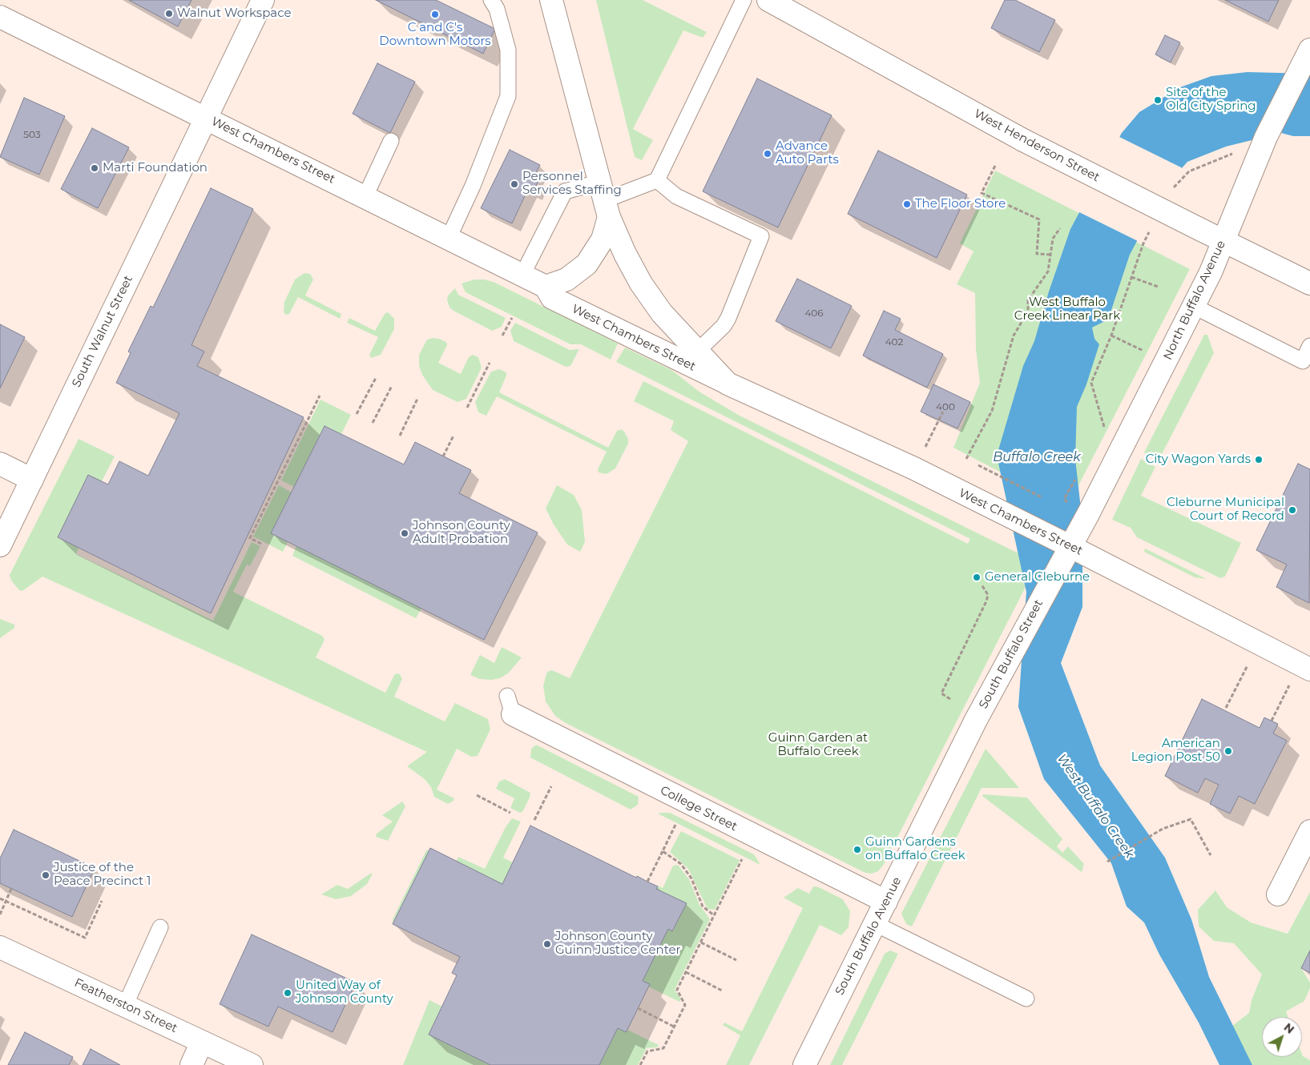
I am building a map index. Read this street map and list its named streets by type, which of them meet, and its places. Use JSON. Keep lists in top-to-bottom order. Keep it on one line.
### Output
{"streets":{"street":["West Henderson Street","West Chambers Street","North Buffalo Avenue","South Walnut Street","South Buffalo Street","College Street","South Buffalo Avenue","Featherston Street"]},"crossings":[["West Henderson Street","North Buffalo Avenue"],["West Chambers Street","North Buffalo Avenue"],["West Chambers Street","South Walnut Street"],["West Chambers Street","South Buffalo Street"],["North Buffalo Avenue","South Buffalo Street"],["South Buffalo Street","South Buffalo Avenue"],["College Street","South Buffalo Avenue"]],"water":["Buffalo Creek","West Buffalo Creek"],"parks":["West Buffalo Creek Linear Park","Guinn Garden at Buffalo Creek"],"places":["Walnut Workspace","C and C's Downtown Motors","Site of the Old City Spring","Advance Auto Parts","Marti Foundation","Personnel Services Staffing","The Floor Store","City Wagon Yards","Cleburne Municipal Court of Record","Johnson County Adult Probation","General Cleburne","American Legion Post 50","Guinn Gardens on Buffalo Creek","Justice of the Peace Precinct 1","Johnson County Guinn Justice Center","United Way of Johnson County"],"house_numbers":["503","406","402","400"],"north":"top right"}
